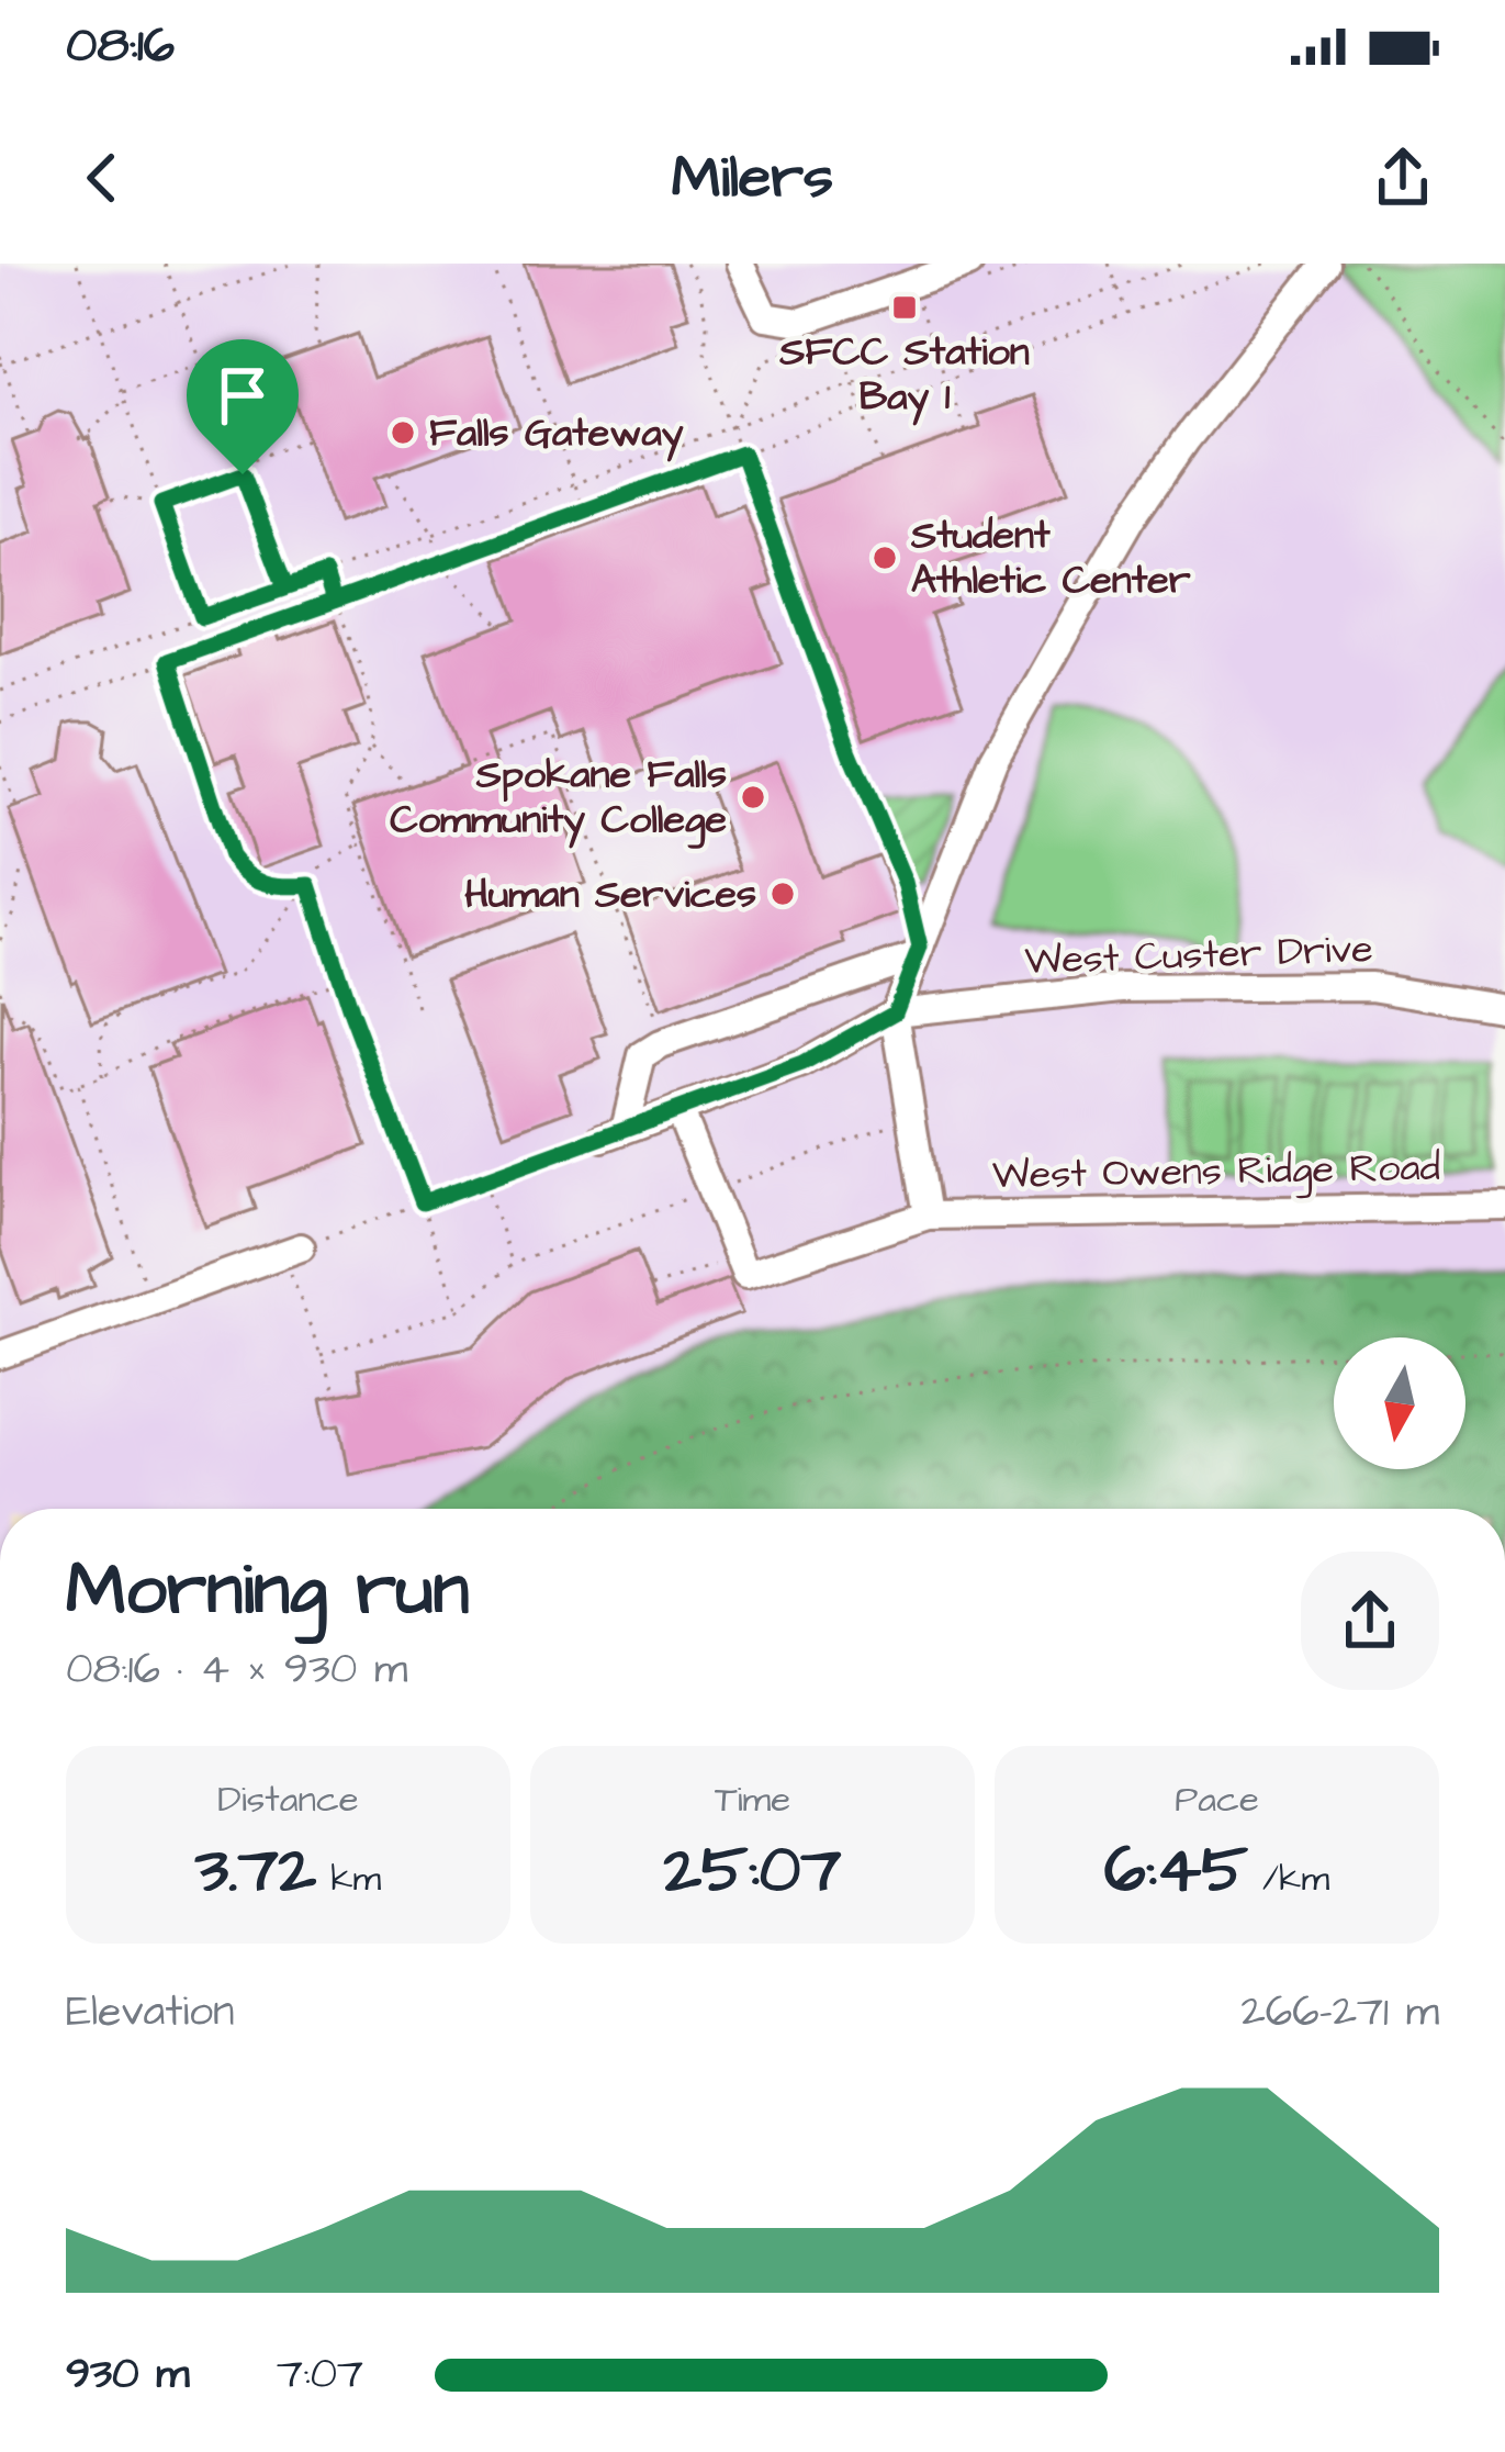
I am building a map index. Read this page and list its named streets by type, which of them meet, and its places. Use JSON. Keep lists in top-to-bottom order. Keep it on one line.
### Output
{"streets":{"street":["West Custer Drive","West Owens Ridge Road"]},"places":{"transit":["SFCC Station Bay 1"],"other":["Falls Gateway","Student Athletic Center","Spokane Falls Community College","Human Services"]},"north":"bottom","page":{"status":"08:16","header":"Milers","heading":["Morning run","08:16 · 4 × 930 m"],"stats":[["Distance","3.72 km"],["Time","25:07"],["Pace","6:45 /km"]],"chart":["Elevation","266–271 m"],"list":[{"name":"930 m","note":"7:07"}]}}
